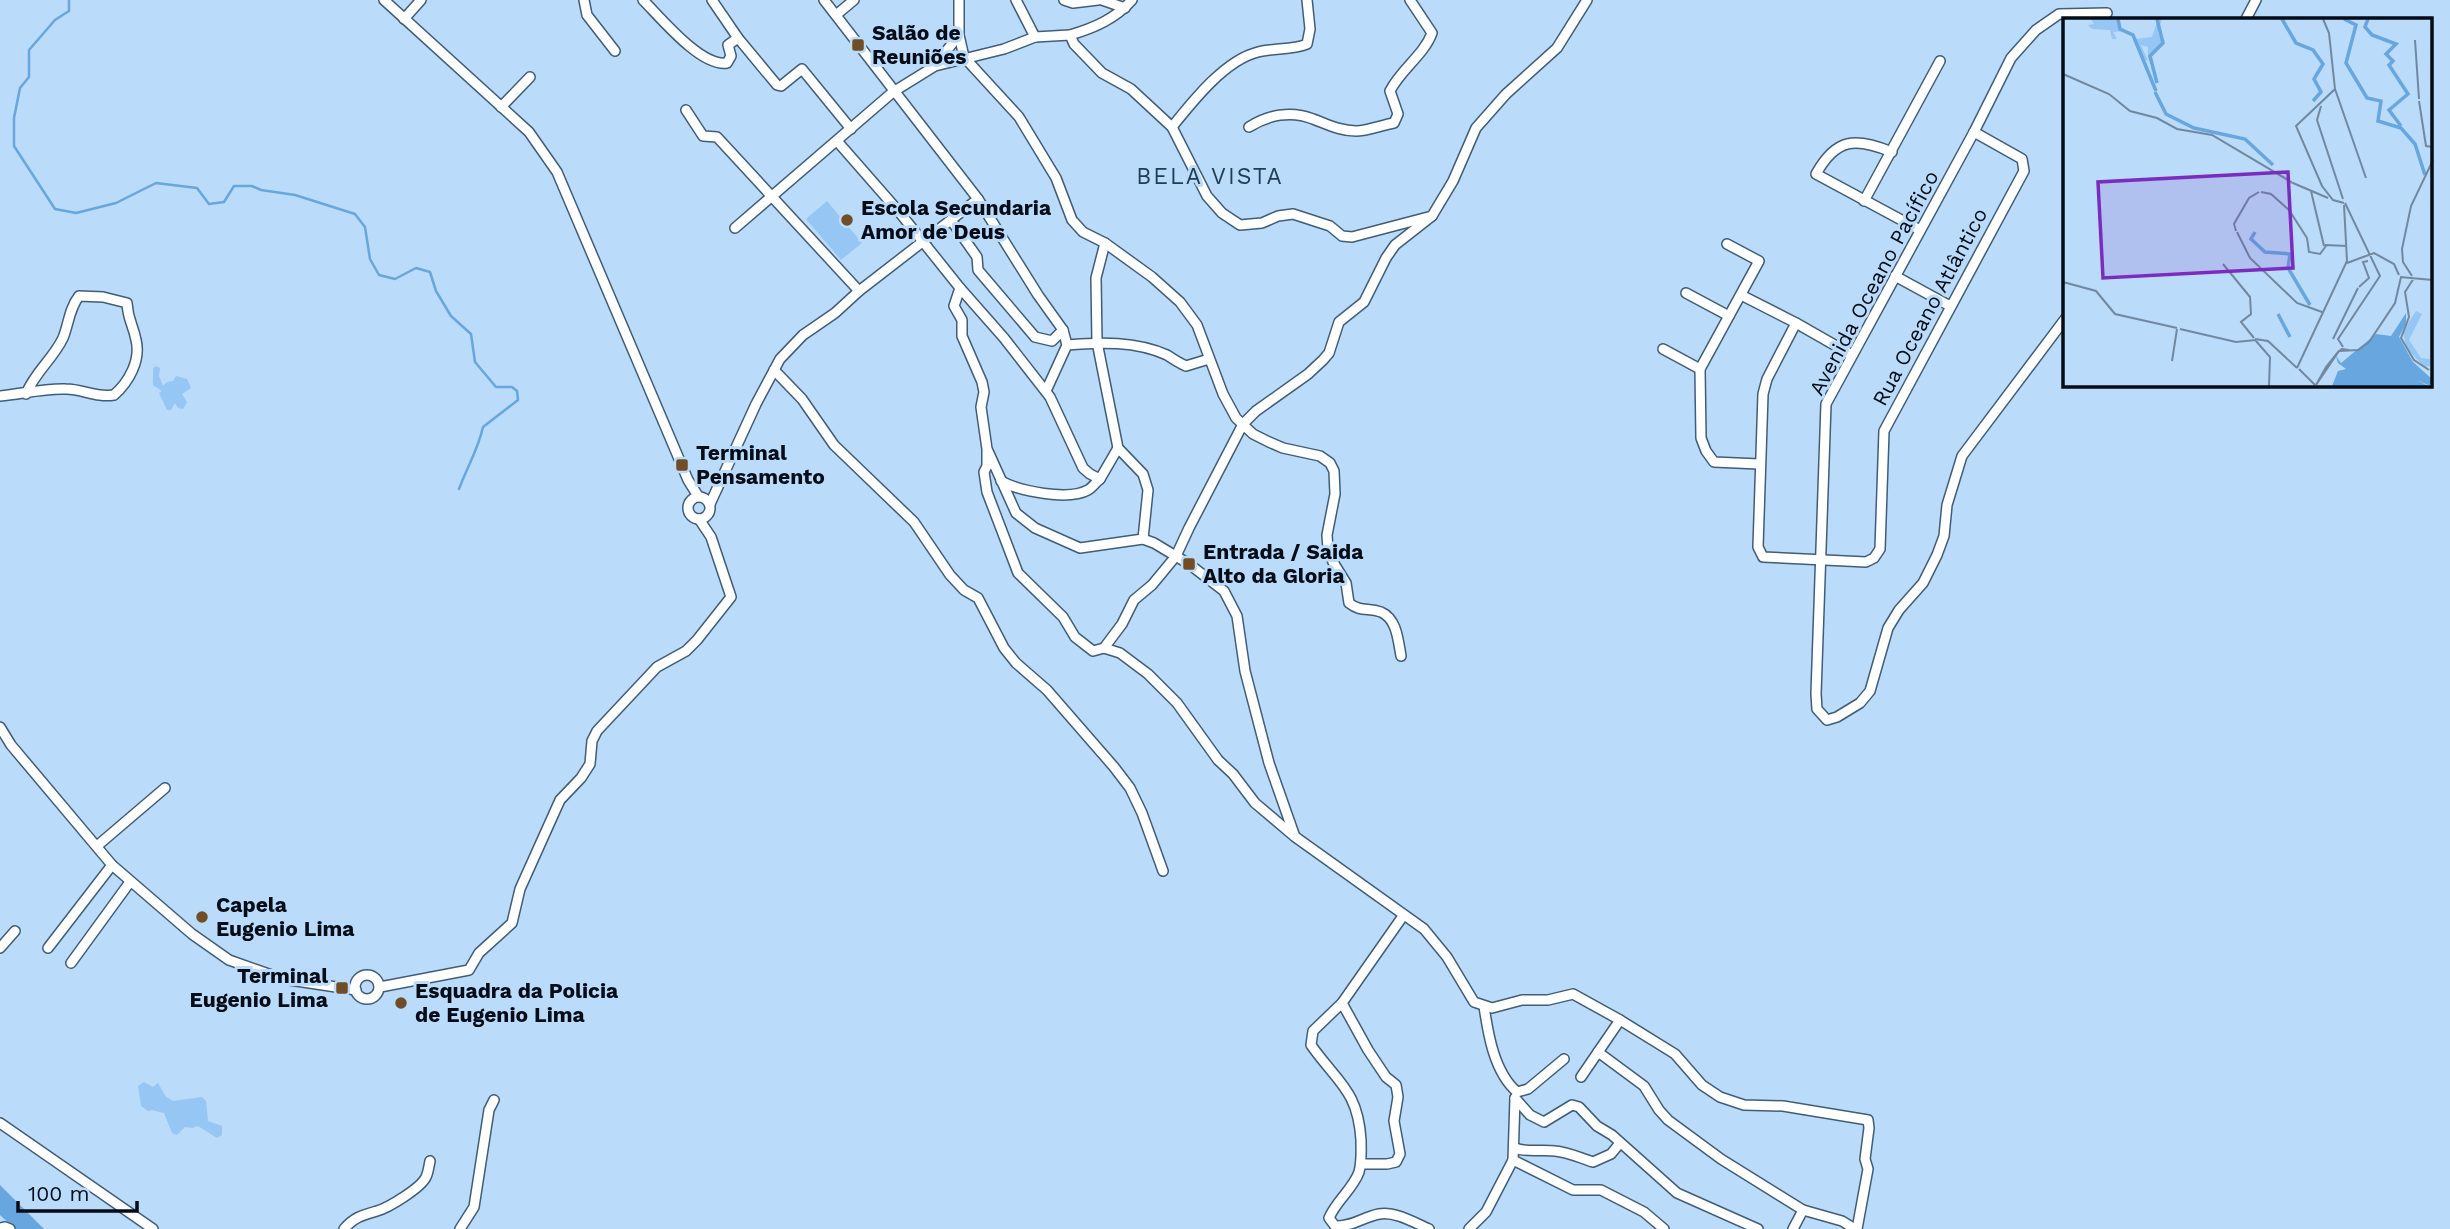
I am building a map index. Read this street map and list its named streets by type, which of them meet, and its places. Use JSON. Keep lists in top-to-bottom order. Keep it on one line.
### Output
{"streets":{"street":["Avenida Oceano Pacífico","Rua Oceano Atlântico"]},"crossings":[["Avenida Oceano Pacífico","Rua Oceano Atlântico"]],"districts":["BELA VISTA"],"places":{"transit":["Salão de Reuniões","Terminal Pensamento","Entrada / Saida Alto da Gloria","Terminal Eugenio Lima"],"other":["Escola Secundaria Amor de Deus","Capela Eugenio Lima","Esquadra da Policia de Eugenio Lima"]},"scale_bar":"100 m"}
